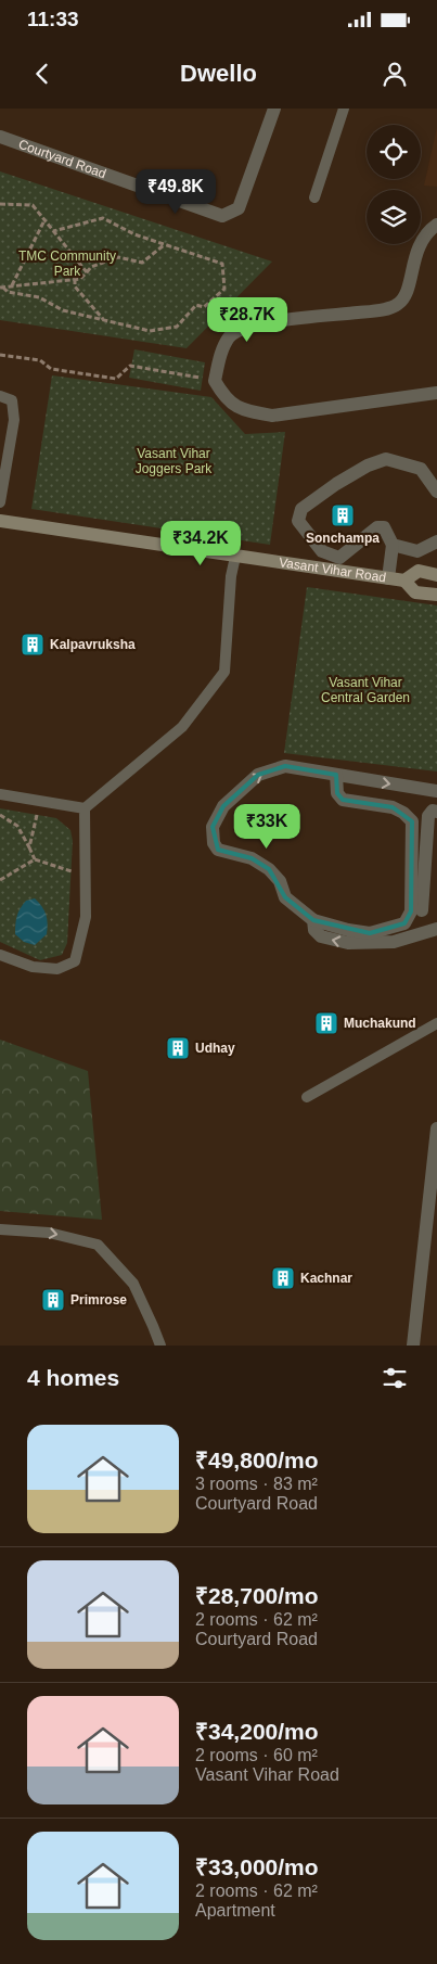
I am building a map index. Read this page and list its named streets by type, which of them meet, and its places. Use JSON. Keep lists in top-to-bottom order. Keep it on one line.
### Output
{"streets":{"street":["Courtyard Road","Vasant Vihar Road"]},"parks":["TMC Community Park","Vasant Vihar Joggers Park","Vasant Vihar Central Garden"],"places":{"building":["Sonchampa","Kalpavruksha","Muchakund","Udhay","Kachnar","Primrose"]},"page":{"status":"11:33","header":"Dwello","price":["₹49.8K","₹28.7K","₹34.2K","₹33K"],"heading":"4 homes","list":[{"name":"₹49,800/mo","note":"3 rooms · 83 m² · Courtyard Road"},{"name":"₹28,700/mo","note":"2 rooms · 62 m² · Courtyard Road"},{"name":"₹34,200/mo","note":"2 rooms · 60 m² · Vasant Vihar Road"},{"name":"₹33,000/mo","note":"2 rooms · 62 m² · Apartment"}]}}
